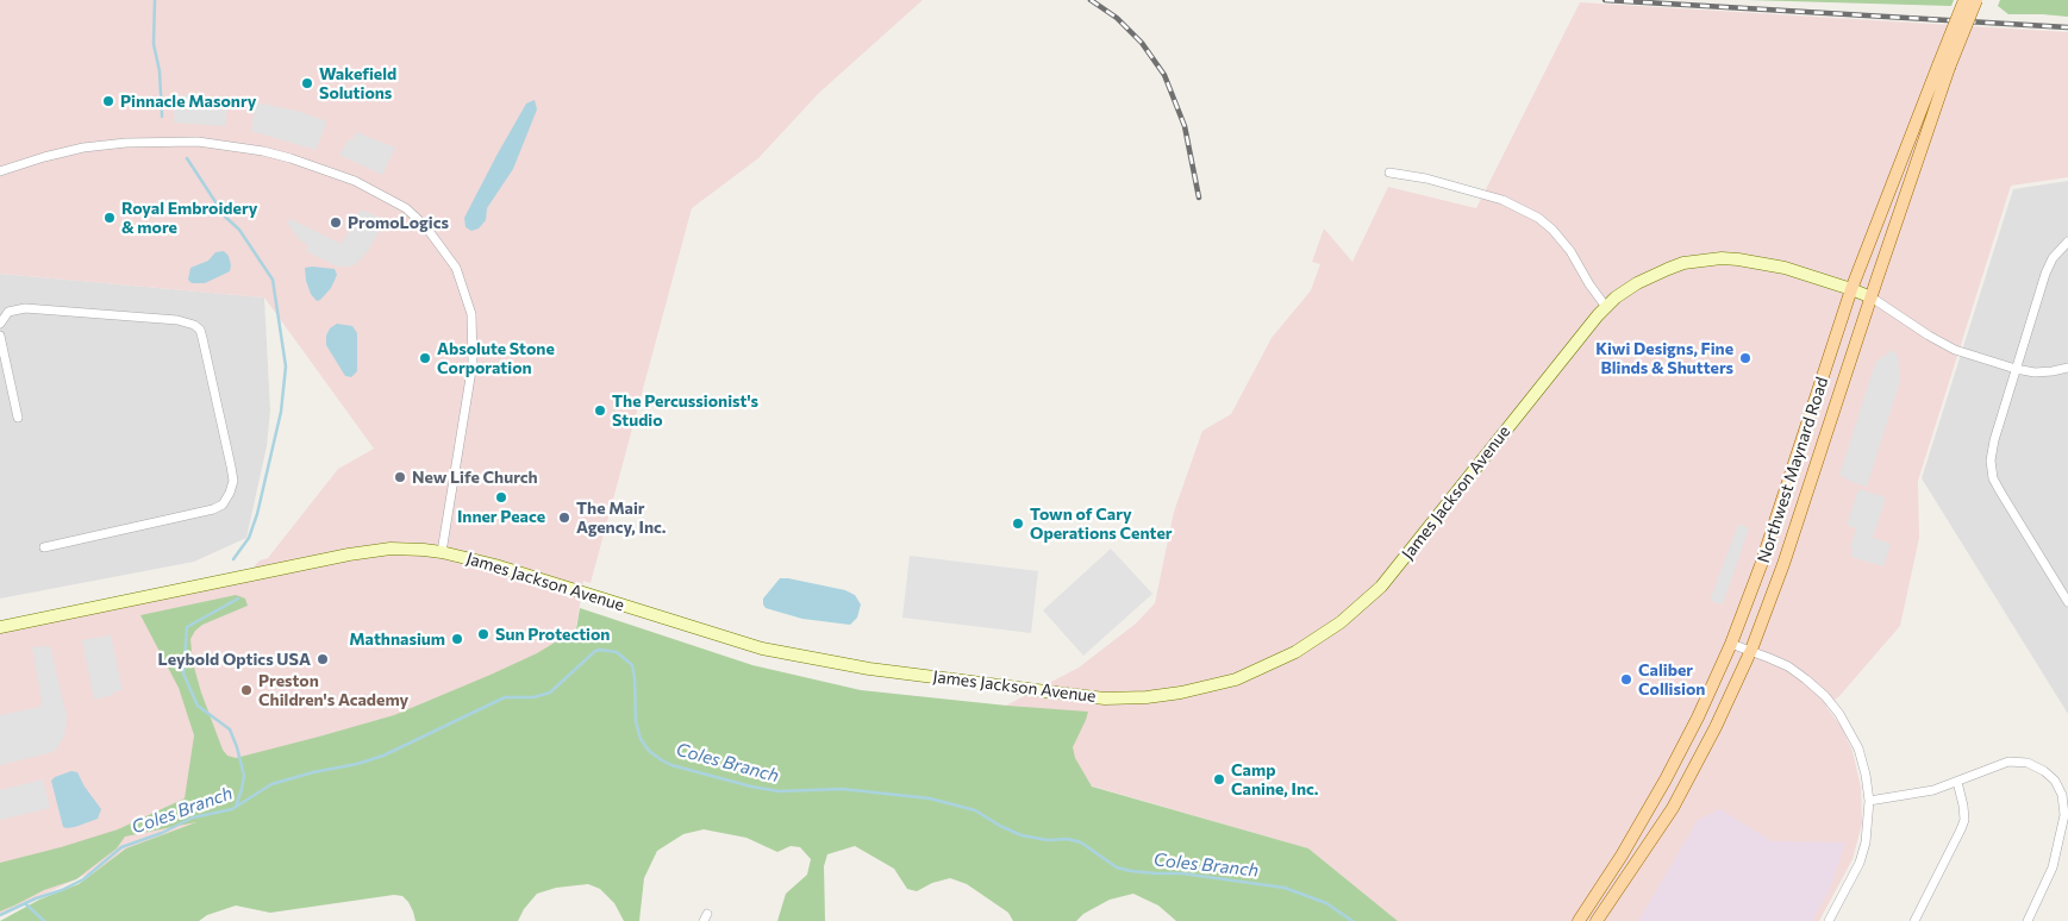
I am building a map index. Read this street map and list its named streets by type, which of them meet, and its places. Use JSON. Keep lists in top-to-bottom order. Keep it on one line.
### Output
{"streets":{"main road":["Northwest Maynard Road"],"street":["James Jackson Avenue"]},"crossings":[["Northwest Maynard Road","James Jackson Avenue"]],"water":["Coles Branch"],"places":["Wakefield Solutions","Pinnacle Masonry","Royal Embroidery & more","PromoLogics","Absolute Stone Corporation","Kiwi Designs, Fine Blinds & Shutters","The Percussionist's Studio","New Life Church","Inner Peace","The Mair Agency, Inc.","Town of Cary Operations Center","Sun Protection","Mathnasium","Leybold Optics USA","Caliber Collision","Preston Children's Academy","Camp Canine, Inc."]}
